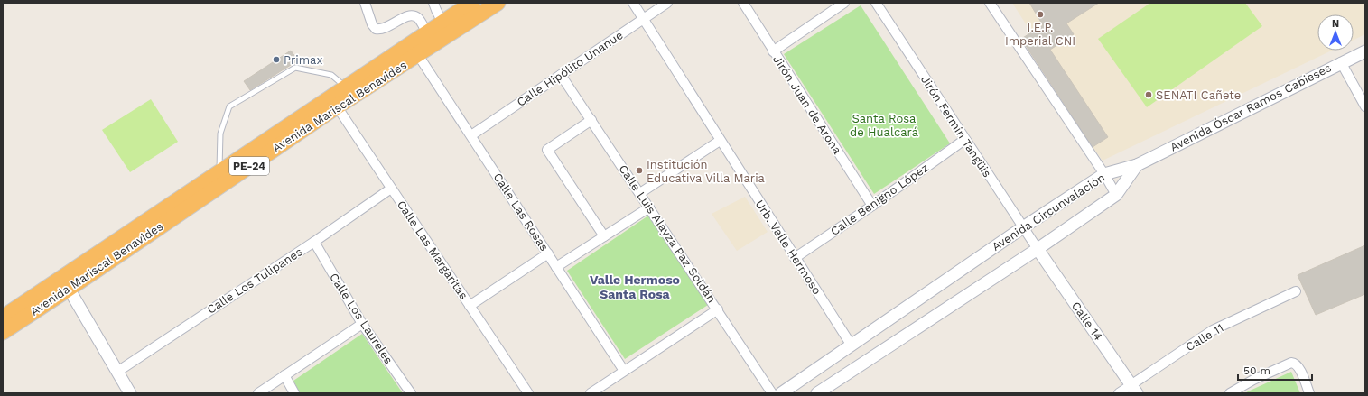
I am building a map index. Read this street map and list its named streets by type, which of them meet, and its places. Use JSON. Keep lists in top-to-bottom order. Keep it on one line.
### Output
{"streets":{"highway":["Avenida Mariscal Benavides","PE-24"],"street":["Calle Hipólito Unanue","Jirón Juan de Arona","Avenida Óscar Ramos Cabieses","Jirón Fermín Tangüis","Calle Benigno López","Calle Las Rosas","Avenida Circunvalación","Calle Luis Alayza Paz Soldán","Urb. Valle Hermoso","Calle Las Margaritas","Calle Los Tulipanes","Calle Los Laureles","Calle 14","Calle 11"]},"crossings":[["Calle Hipólito Unanue","Calle Las Rosas"],["Calle Hipólito Unanue","Calle Luis Alayza Paz Soldán"],["Calle Hipólito Unanue","Urb. Valle Hermoso"],["Jirón Juan de Arona","Calle Benigno López"],["Avenida Mariscal Benavides","Calle Las Rosas"],["Avenida Mariscal Benavides","Calle Las Margaritas"],["Avenida Óscar Ramos Cabieses","Avenida Circunvalación"],["Jirón Fermín Tangüis","Calle Benigno López"],["Jirón Fermín Tangüis","Avenida Circunvalación"],["Jirón Fermín Tangüis","Calle 14"],["Calle Benigno López","Urb. Valle Hermoso"],["Avenida Circunvalación","Urb. Valle Hermoso"],["Avenida Circunvalación","Calle 14"],["Calle Las Margaritas","Calle Los Tulipanes"],["Calle Los Tulipanes","Calle Los Laureles"],["Calle 14","Calle 11"]],"districts":["Valle Hermoso Santa Rosa"],"parks":["Santa Rosa de Hualcará"],"places":["I.E.P. Imperial CNI","Primax","SENATI Cañete","Institución Educativa Villa Maria"],"scale_bar":"50 m","north":"top"}
